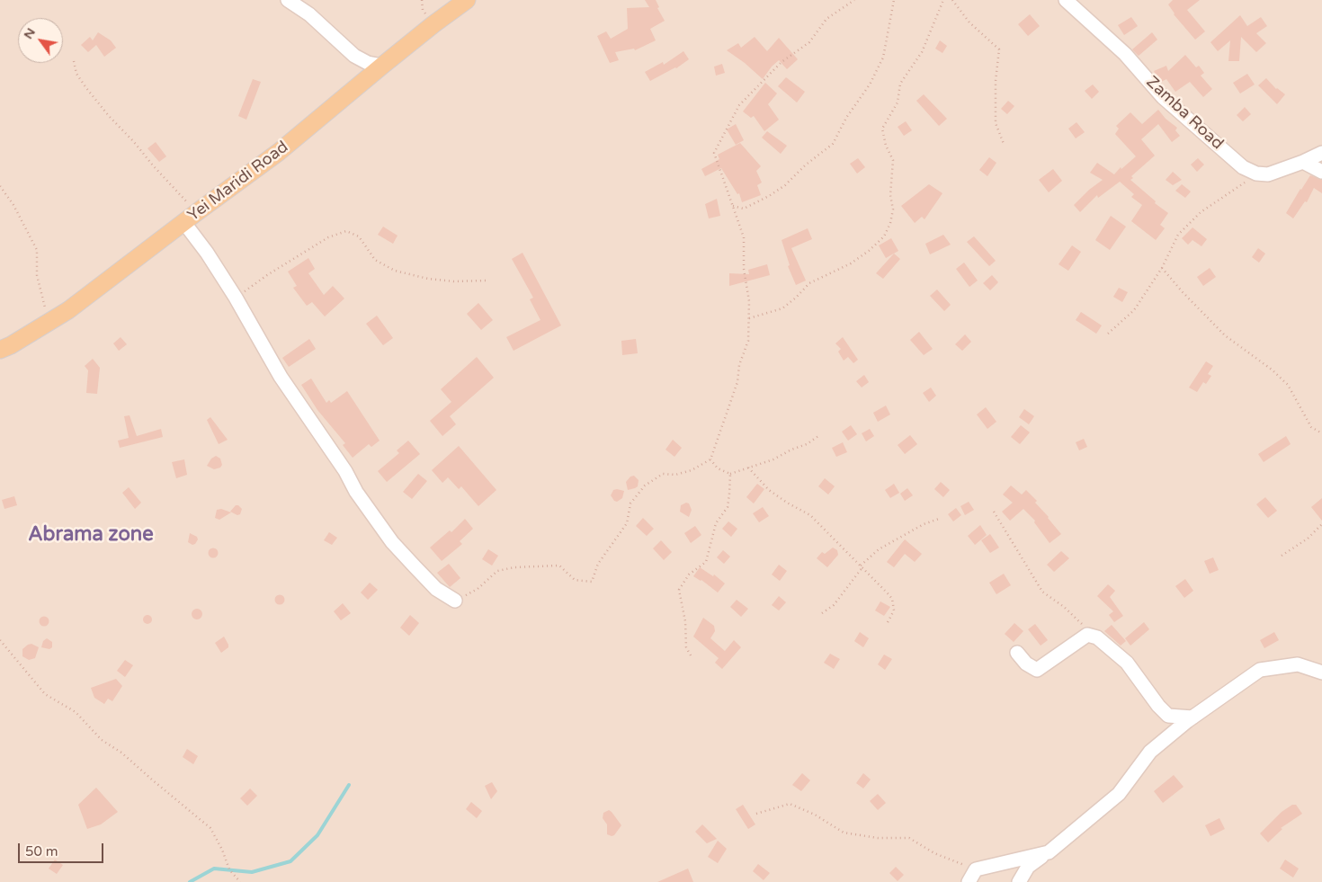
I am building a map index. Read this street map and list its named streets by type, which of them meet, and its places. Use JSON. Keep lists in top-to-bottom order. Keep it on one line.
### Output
{"streets":{"main road":["Yei Maridi Road"],"street":["Zamba Road"]},"districts":["Abrama zone"],"scale_bar":"50 m","north":"top left"}
